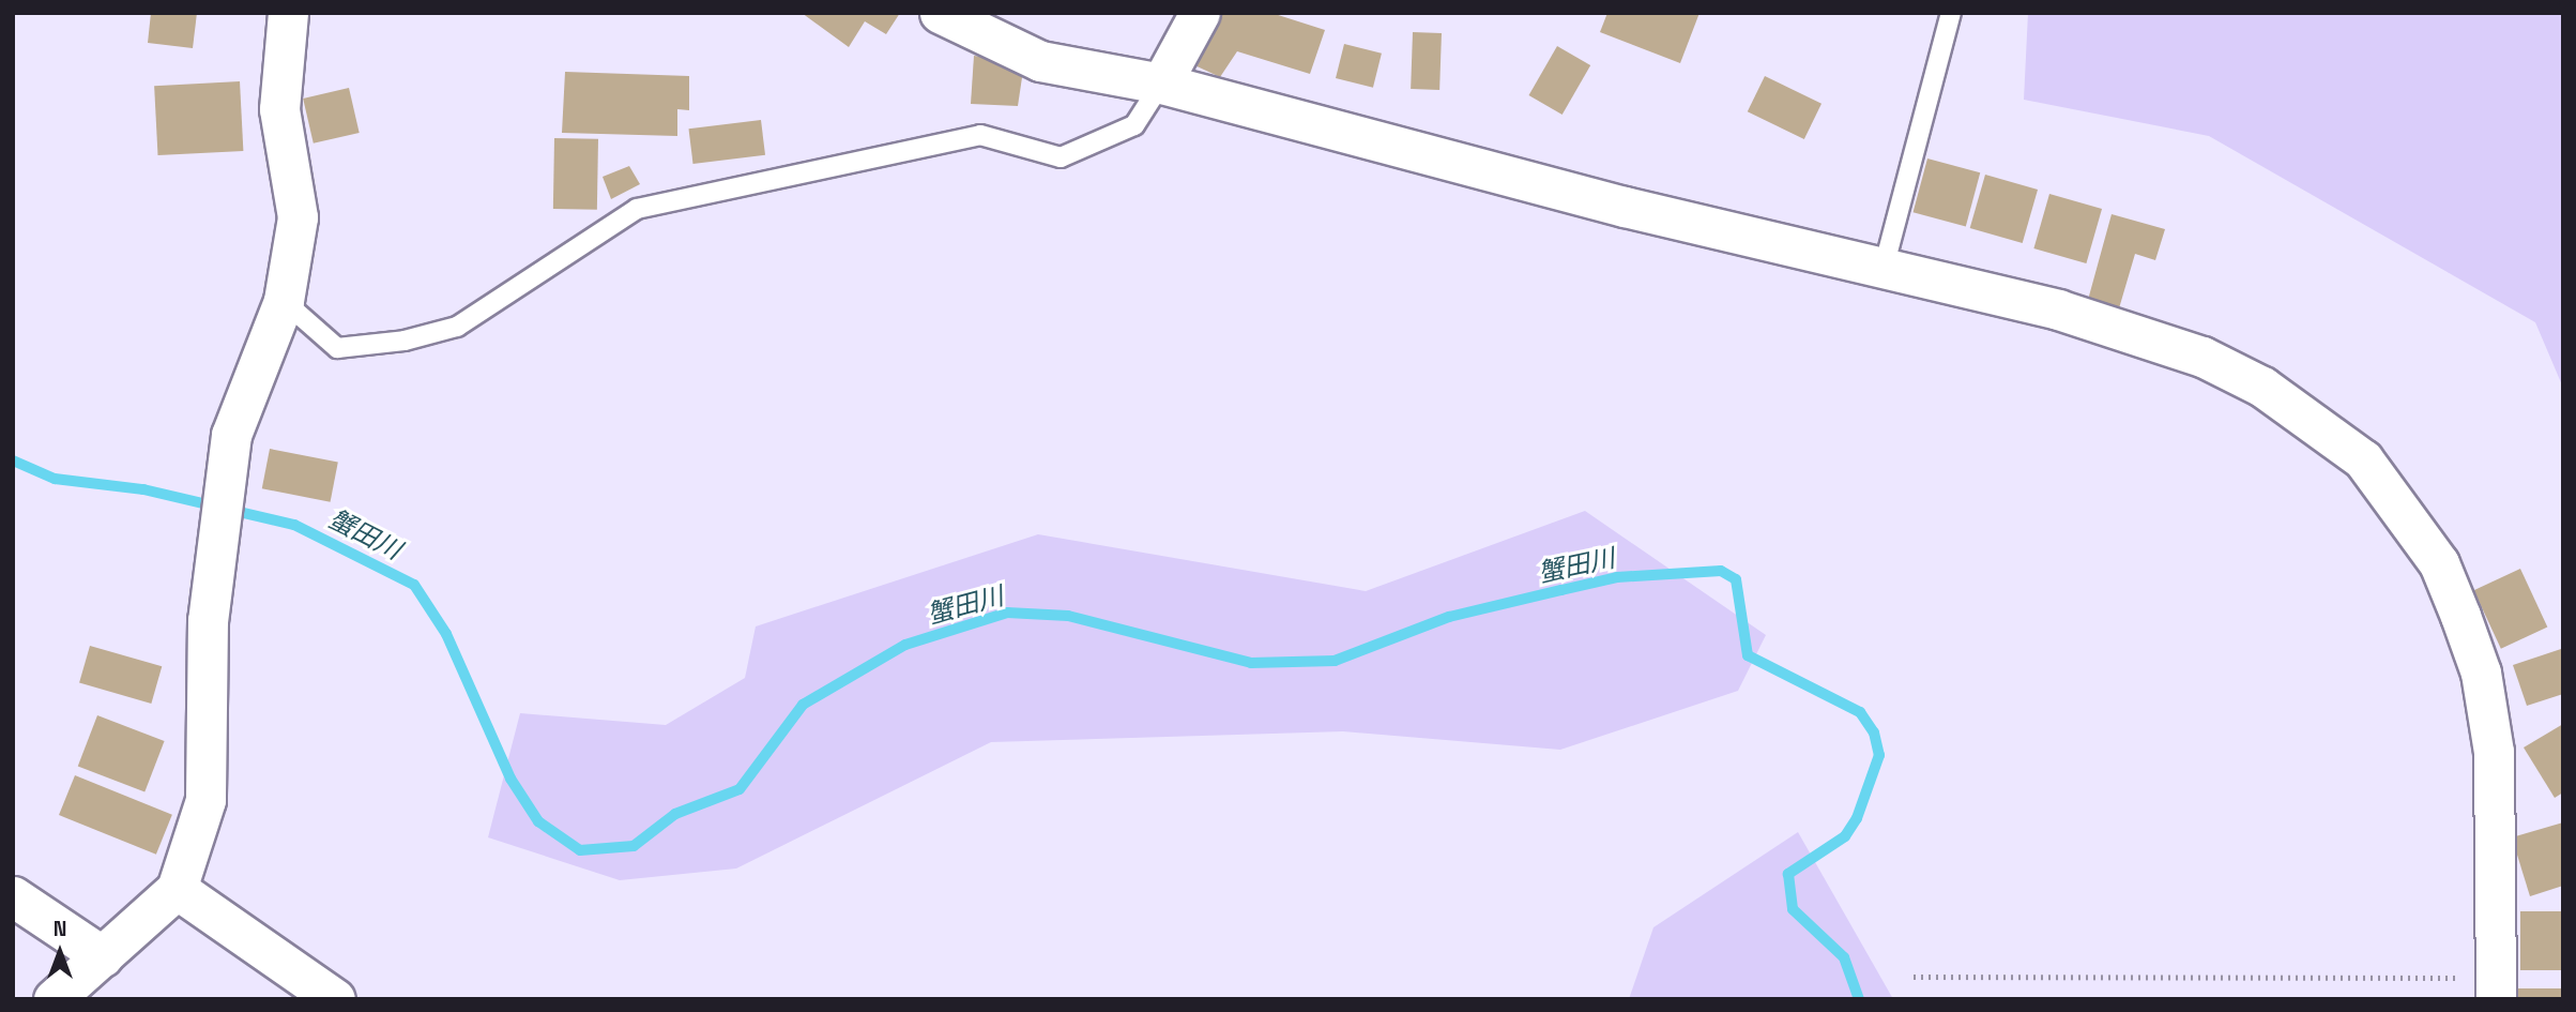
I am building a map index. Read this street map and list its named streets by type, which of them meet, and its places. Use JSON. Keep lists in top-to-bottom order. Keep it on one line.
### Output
{"water":["蟹田川"],"north":"top"}
